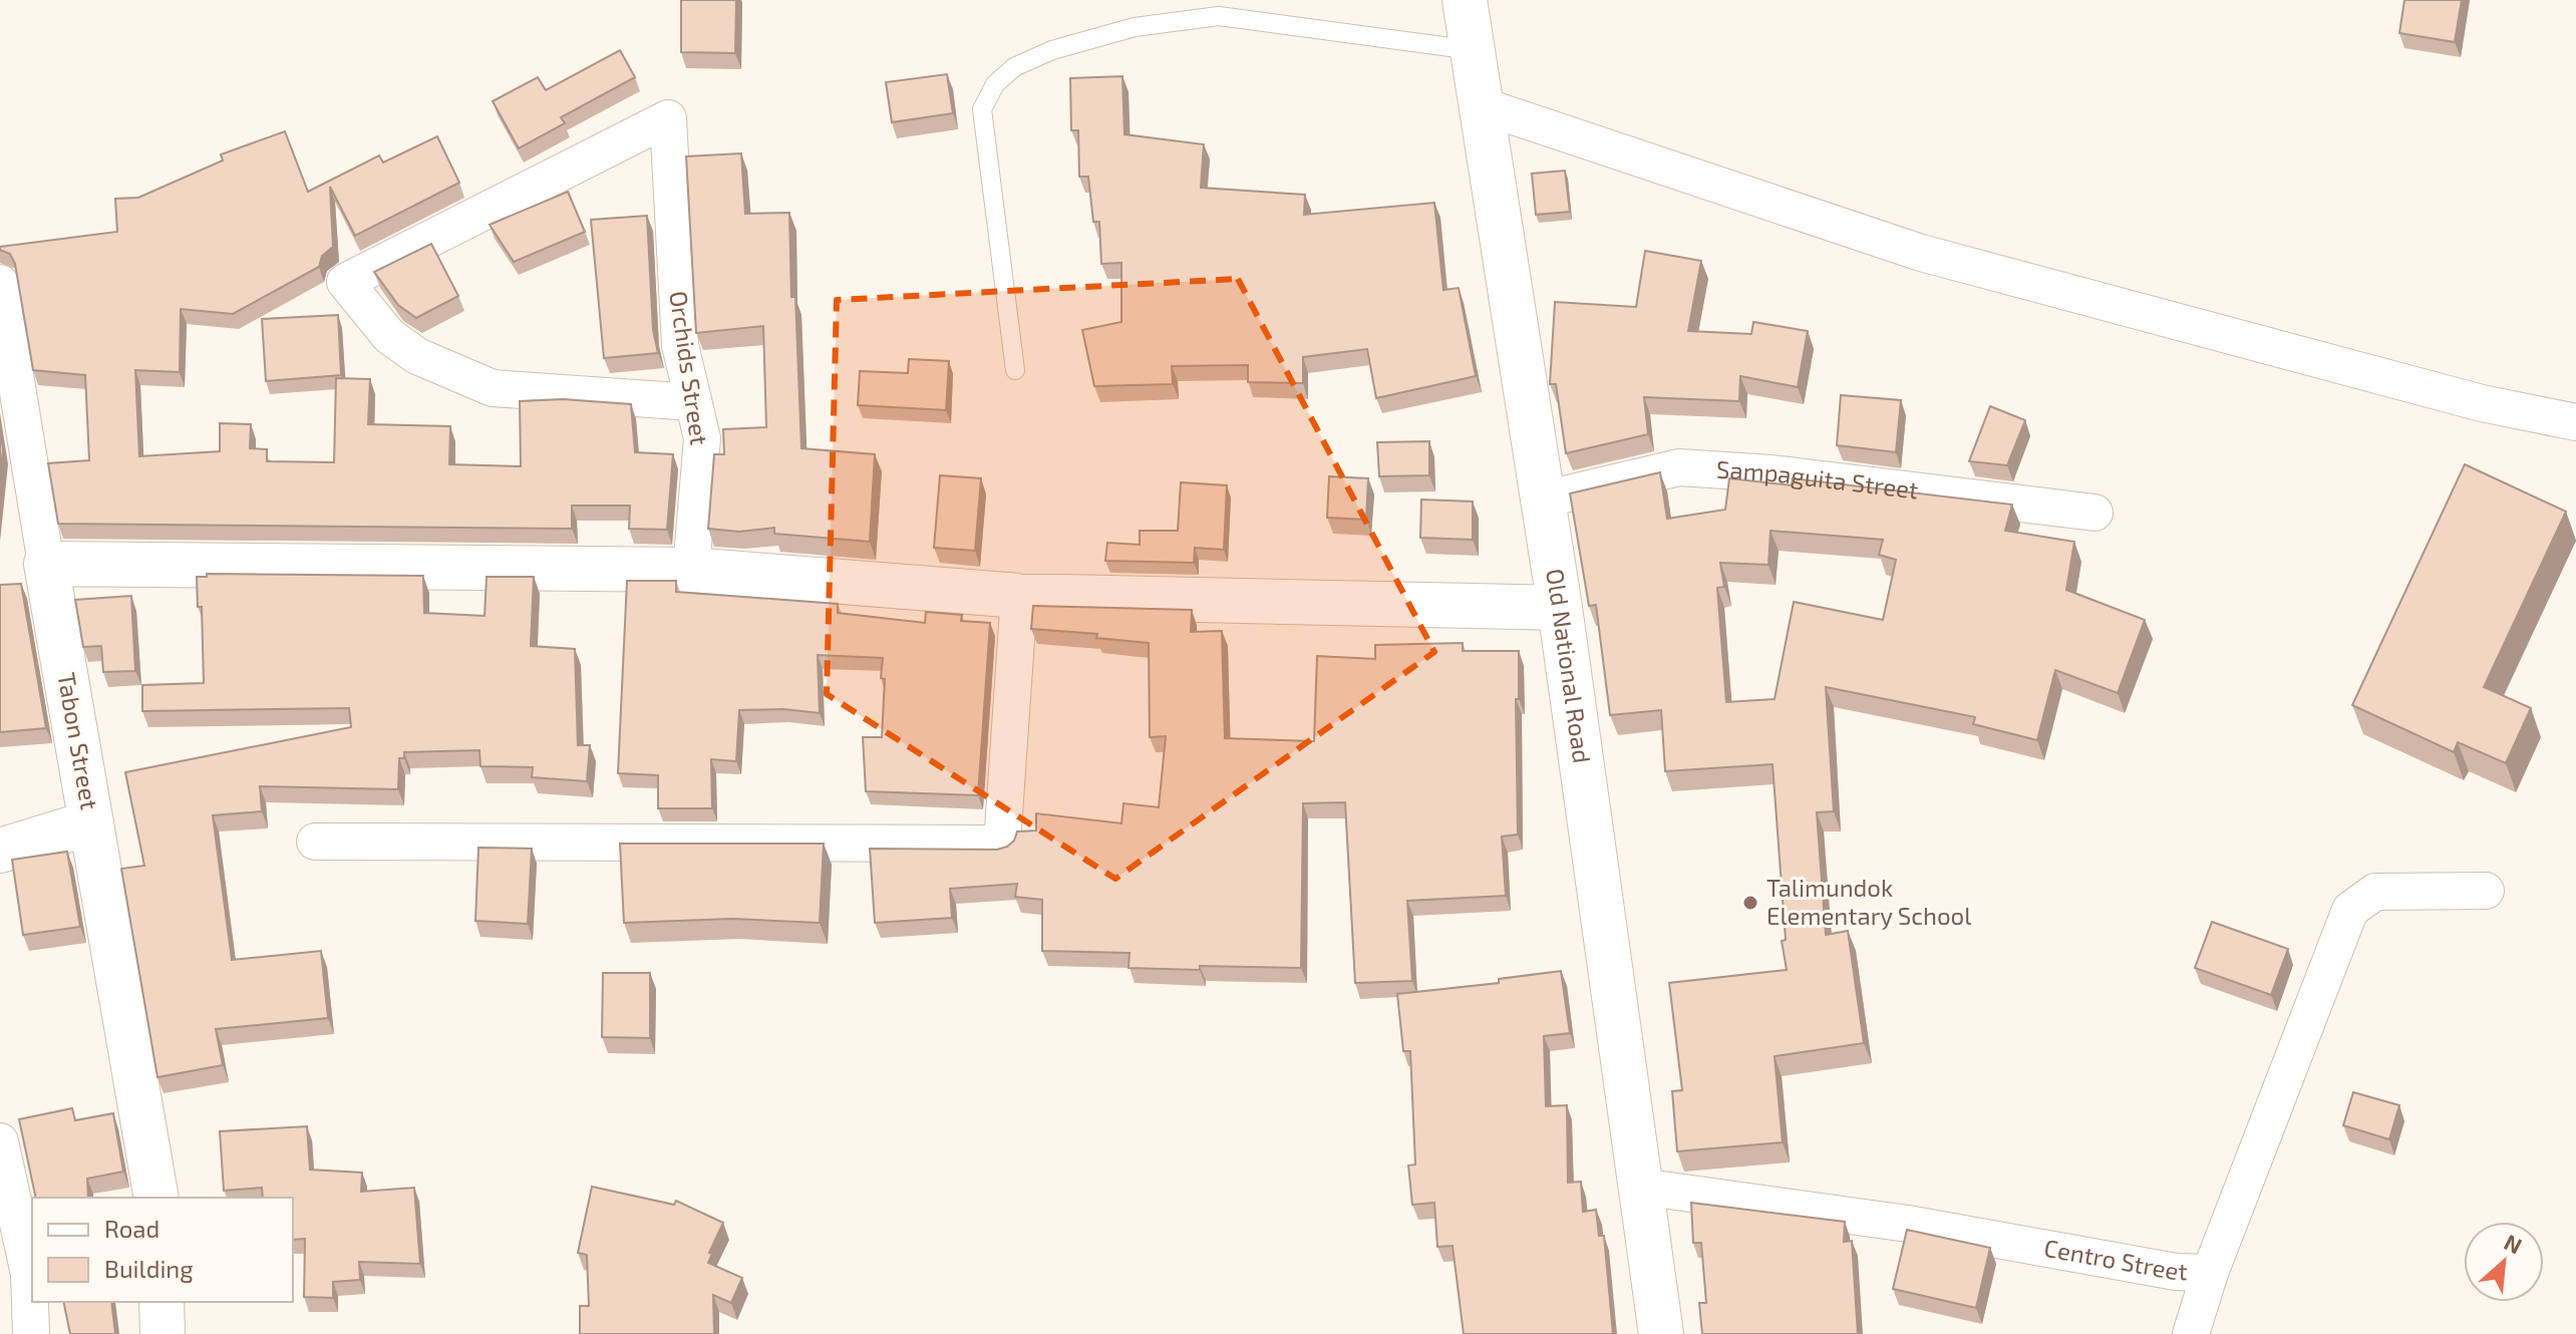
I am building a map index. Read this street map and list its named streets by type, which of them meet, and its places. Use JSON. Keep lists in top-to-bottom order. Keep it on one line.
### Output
{"streets":{"street":["Orchids Street","Sampaguita Street","Old National Road","Tabon Street","Centro Street"]},"crossings":[["Sampaguita Street","Old National Road"],["Old National Road","Centro Street"]],"places":["Talimundok Elementary School"],"legend":["Road","Building"],"north":"top right"}
